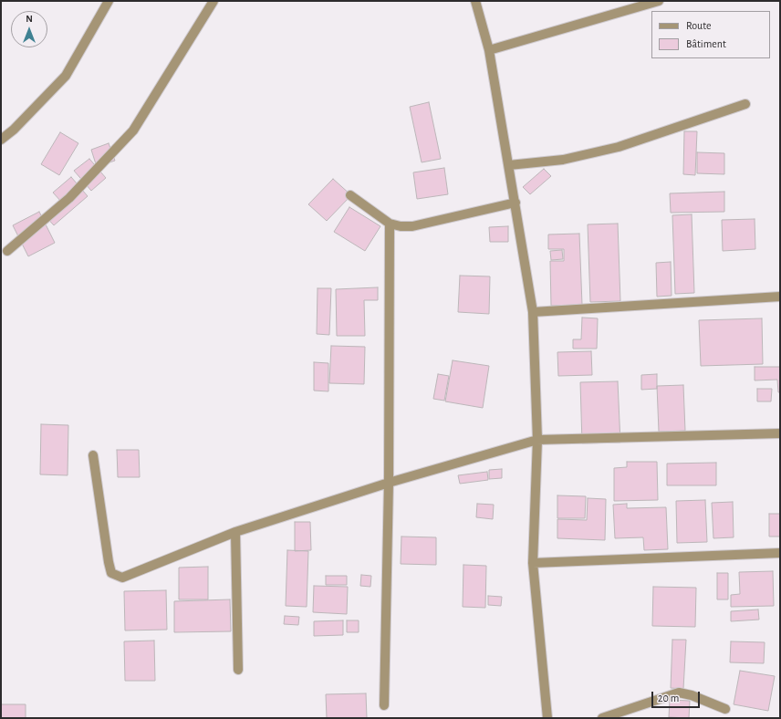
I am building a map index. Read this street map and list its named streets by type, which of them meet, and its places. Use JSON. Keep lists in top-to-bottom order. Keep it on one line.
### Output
{"legend":["Route","Bâtiment"],"scale_bar":"20 m","north":"top"}
